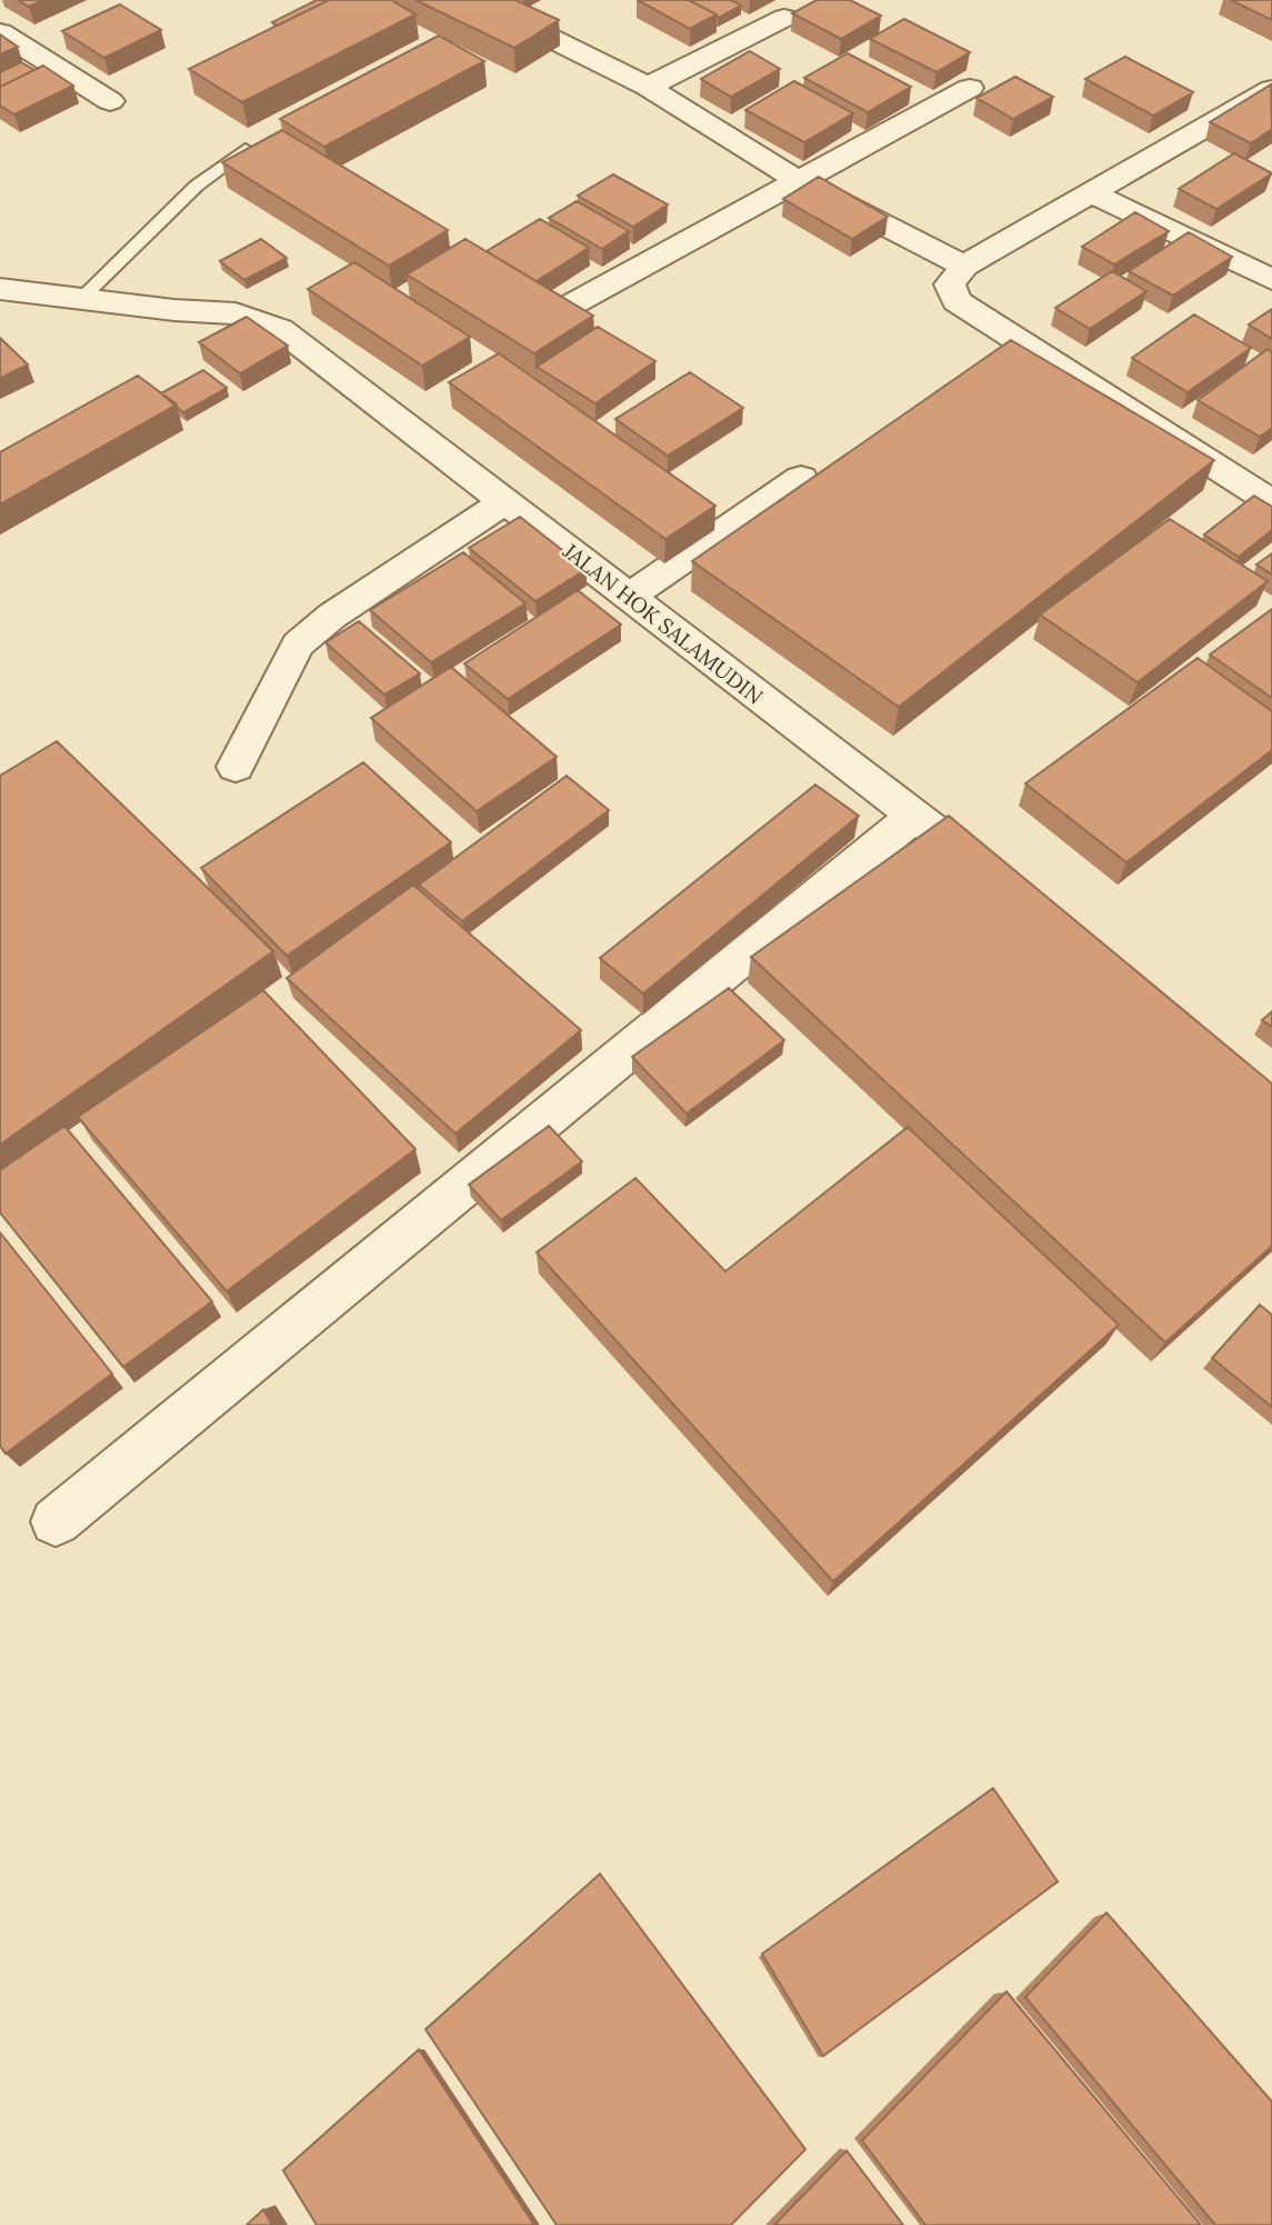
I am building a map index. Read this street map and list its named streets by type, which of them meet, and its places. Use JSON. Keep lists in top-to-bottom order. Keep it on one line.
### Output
{"streets":{"street":["JALAN HOK SALAMUDIN"]}}
